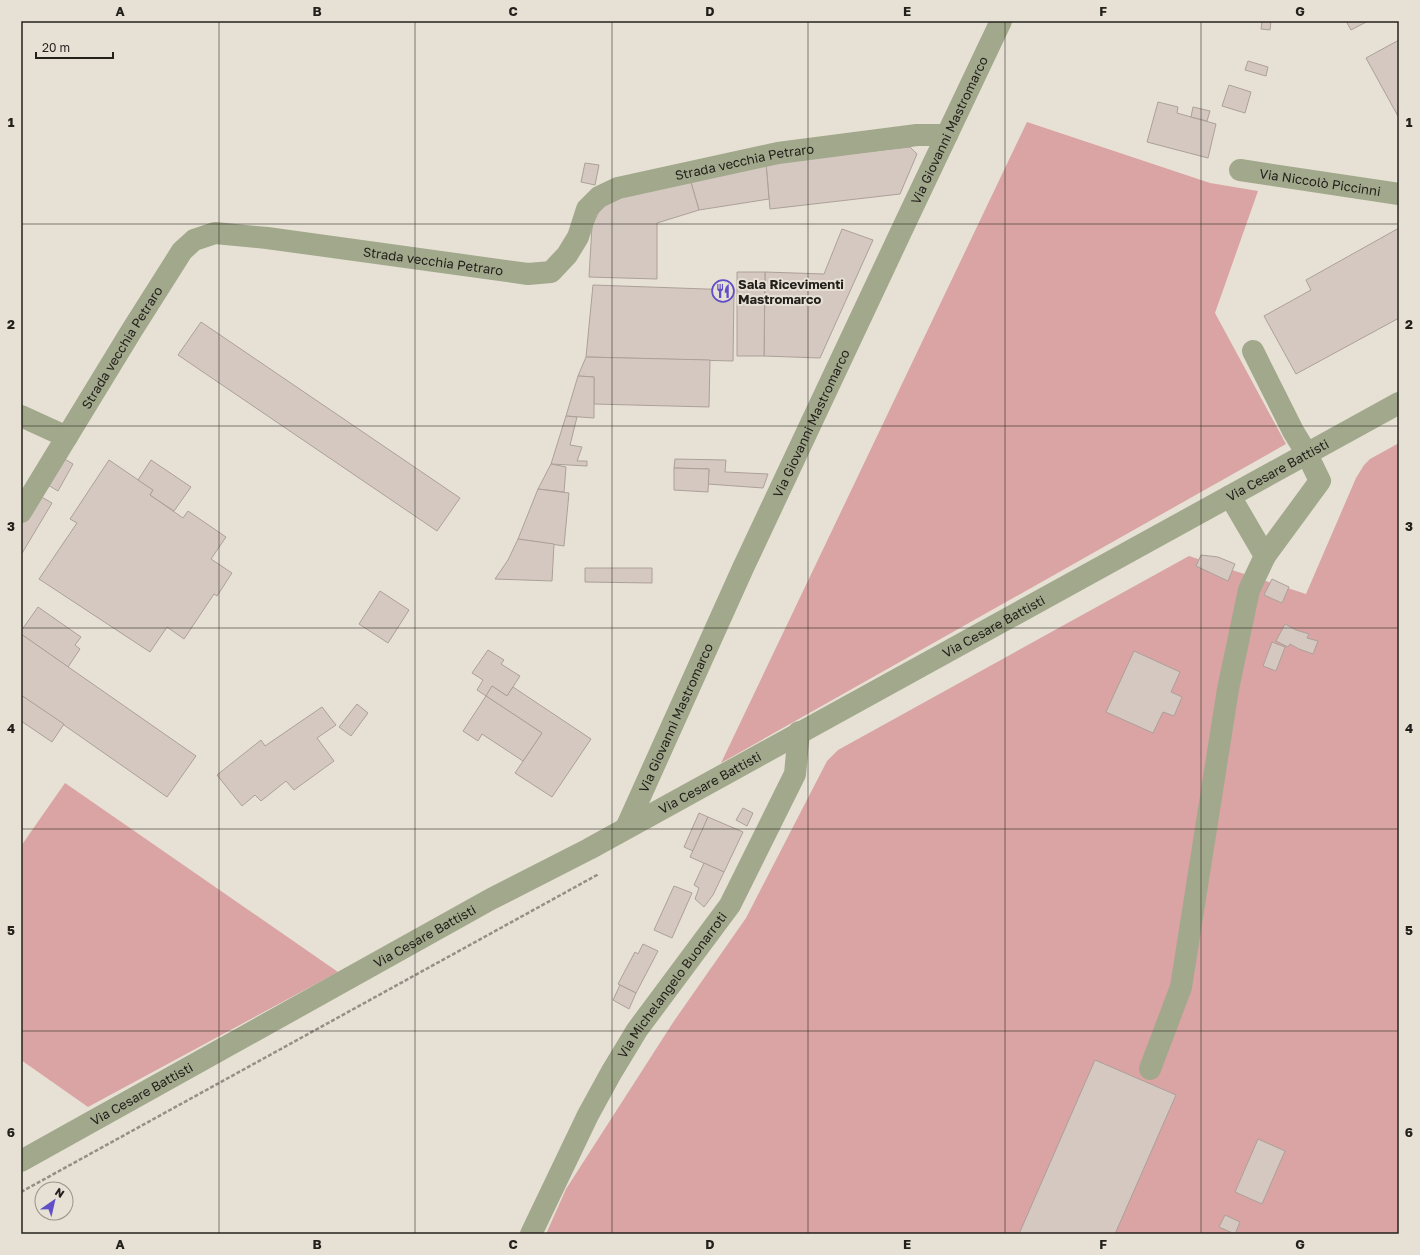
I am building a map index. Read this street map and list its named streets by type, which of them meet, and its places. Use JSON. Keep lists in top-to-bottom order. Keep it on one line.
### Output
{"streets":{"street":["Via Giovanni Mastromarco","Strada vecchia Petraro","Via Niccolò Piccinni","Via Cesare Battisti","Via Michelangelo Buonarroti"]},"crossings":[["Via Giovanni Mastromarco","Strada vecchia Petraro"],["Via Giovanni Mastromarco","Via Cesare Battisti"],["Via Cesare Battisti","Via Michelangelo Buonarroti"]],"places":{"restaurant":["Sala Ricevimenti Mastromarco"]},"scale_bar":"20 m","north":"top right","grid":{"columns":["A","B","C","D","E","F","G"],"rows":["1","2","3","4","5","6"]}}
